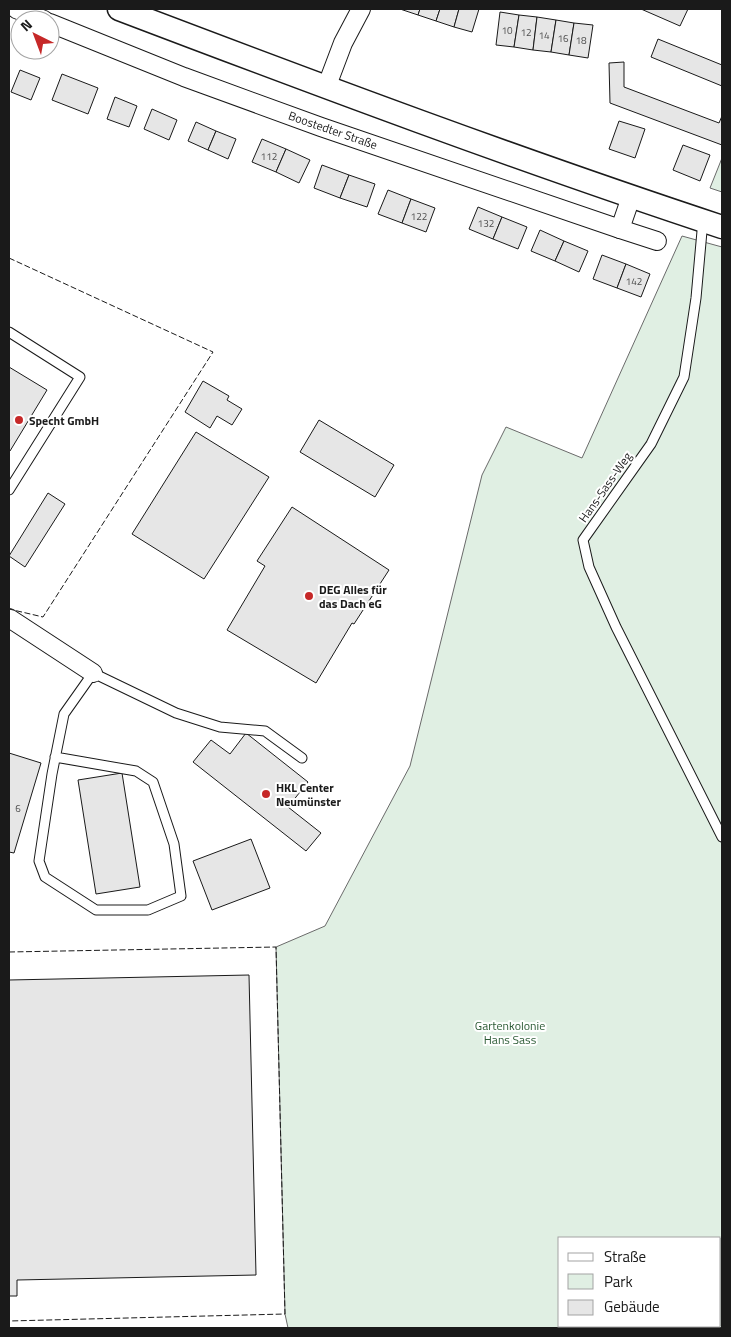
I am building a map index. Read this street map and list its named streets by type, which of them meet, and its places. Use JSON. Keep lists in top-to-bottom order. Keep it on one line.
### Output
{"streets":{"street":["Boostedter Straße"],"lane":["Hans-Sass-Weg"]},"parks":["Gartenkolonie Hans Sass"],"places":["Specht GmbH","DEG Alles für das Dach eG","HKL Center Neumünster"],"house_numbers":["10","12","14","16","18","112","122","132","142","6"],"legend":["Straße","Park","Gebäude"],"north":"top left"}
